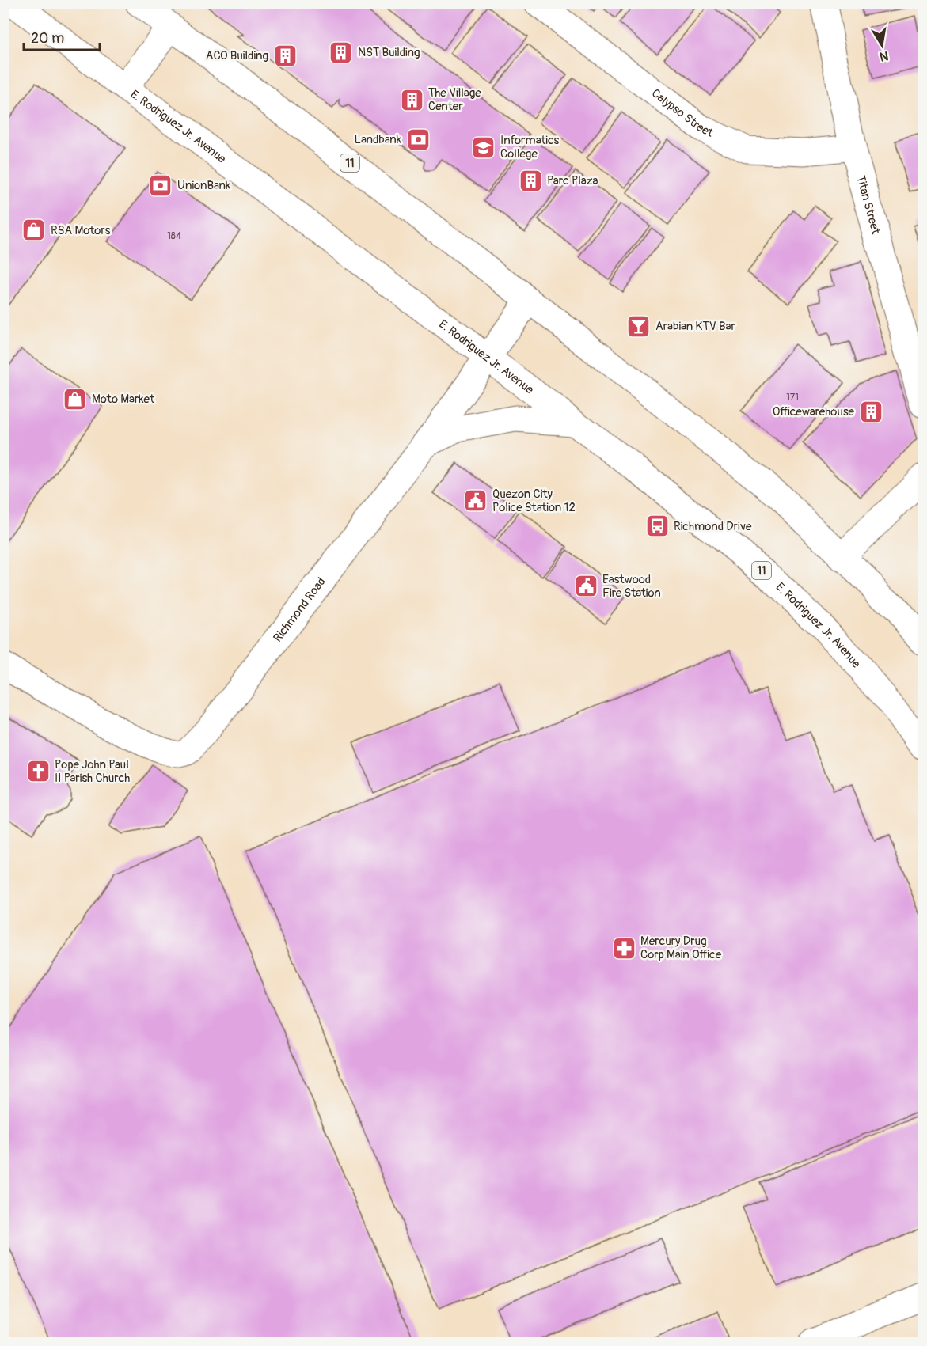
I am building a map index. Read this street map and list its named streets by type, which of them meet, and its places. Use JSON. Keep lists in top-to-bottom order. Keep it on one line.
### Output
{"streets":{"main road":["Calypso Street","E. Rodriguez Jr. Avenue","11","Titan Street","Richmond Road"]},"crossings":[["Calypso Street","Titan Street"],["E. Rodriguez Jr. Avenue","Richmond Road"],["11","Richmond Road"]],"places":{"building":["NST Building","ACO Building","The Village Center","Parc Plaza","Officewarehouse"],"bank":["Landbank","UnionBank"],"school or university":["Informatics College"],"shop":["RSA Motors","Moto Market"],"bar":["Arabian KTV Bar"],"public building":["Quezon City Police Station 12","Eastwood Fire Station"],"bus stop":["Richmond Drive"],"church":["Pope John Paul II Parish Church"],"pharmacy":["Mercury Drug Corp Main Office"]},"house_numbers":["184","171"],"scale_bar":"20 m","north":"bottom"}
